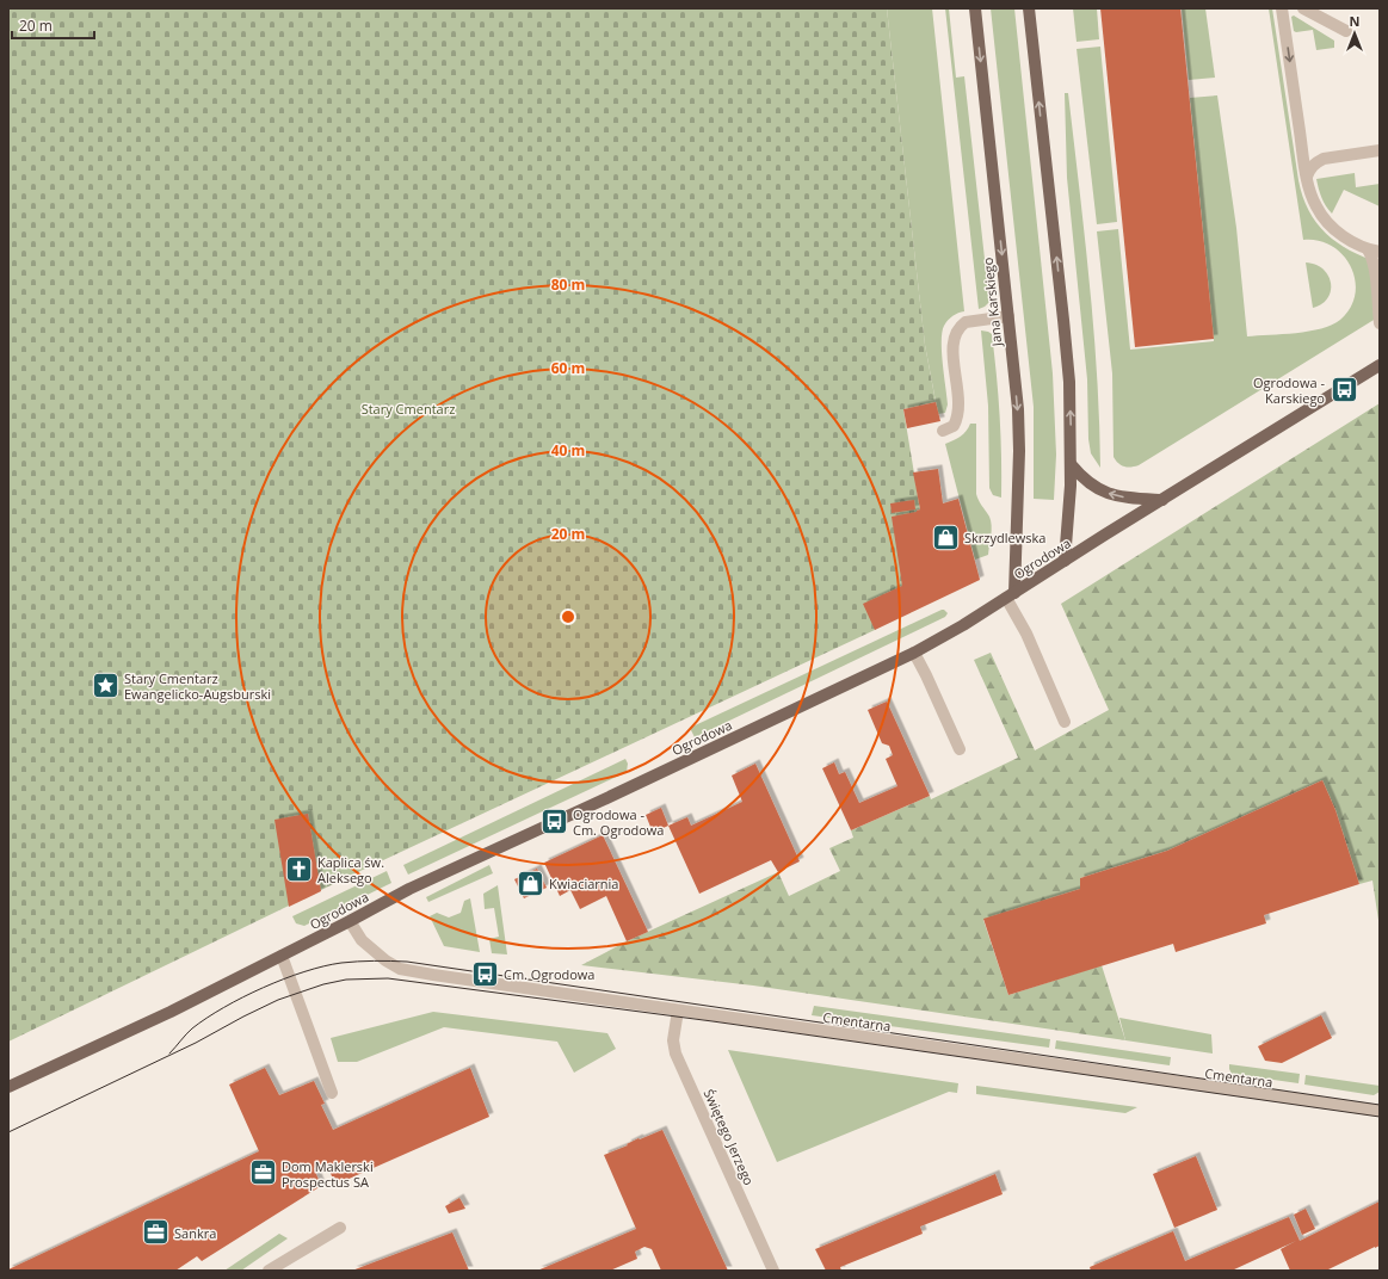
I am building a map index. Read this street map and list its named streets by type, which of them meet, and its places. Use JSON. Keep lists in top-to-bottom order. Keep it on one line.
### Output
{"streets":{"main road":["Jana Karskiego","Ogrodowa"],"street":["Cmentarna","Świętego Jerzego"]},"crossings":[["Jana Karskiego","Ogrodowa"],["Ogrodowa","Cmentarna"],["Cmentarna","Świętego Jerzego"]],"parks":["Stary Cmentarz"],"places":{"bus stop":["Ogrodowa - Karskiego","Ogrodowa - Cm. Ogrodowa","Cm. Ogrodowa"],"shop":["Skrzydlewska","Kwiaciarnia"],"place":["Stary Cmentarz Ewangelicko-Augsburski"],"church":["Kaplica św. Aleksego"],"office":["Dom Maklerski Prospectus SA","Sankra"]},"scale_bar":"20 m","north":"top","rings":["80 m","60 m","40 m","20 m"]}
